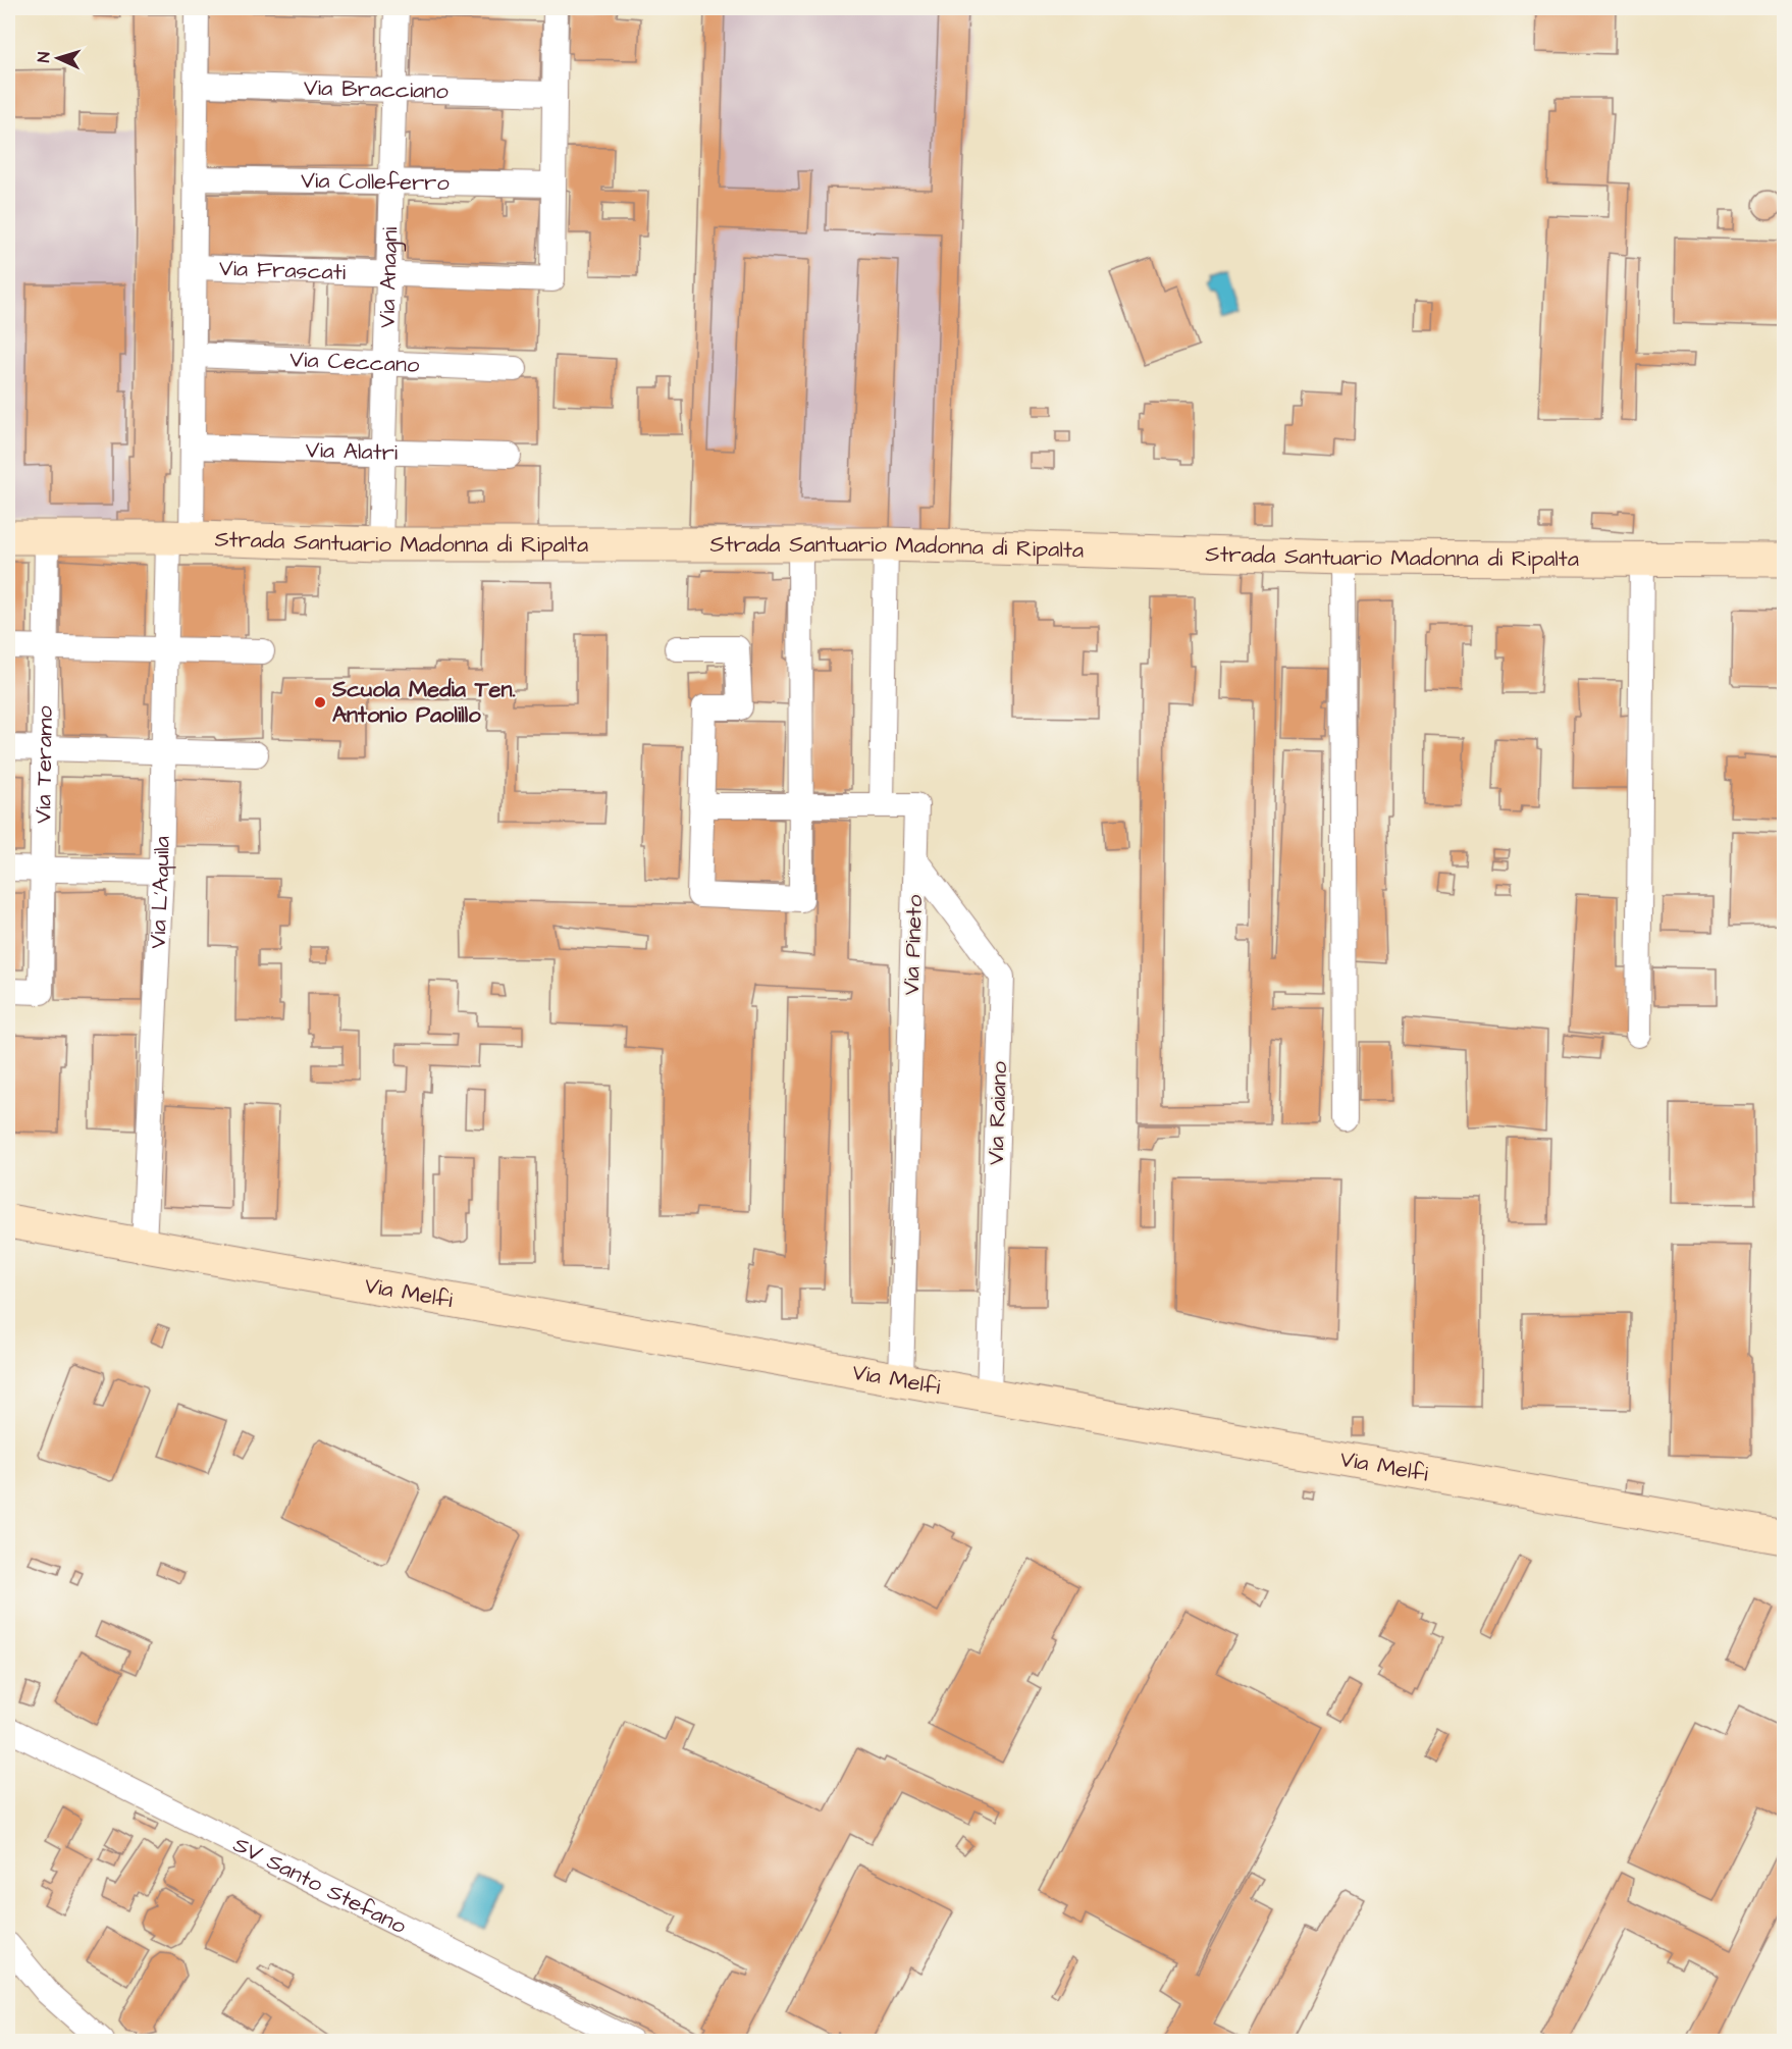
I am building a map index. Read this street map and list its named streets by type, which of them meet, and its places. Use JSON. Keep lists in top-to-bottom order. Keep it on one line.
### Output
{"streets":{"main road":["Strada Santuario Madonna di Ripalta","Via Melfi"],"street":["Via Bracciano","Via Colleferro","Via Frascati","Via Anagni","Via Ceccano","Via Alatri","Via Teramo","Via L'Aquila","Via Pineto","Via Raiano","SV Santo Stefano"]},"crossings":[["Via Bracciano","Via Anagni"],["Via Bracciano","Via L'Aquila"],["Via Colleferro","Via Frascati"],["Via Colleferro","Via Anagni"],["Via Colleferro","Via L'Aquila"],["Via Frascati","Via Anagni"],["Via Frascati","Via L'Aquila"],["Via Anagni","Via Ceccano"],["Via Anagni","Via Alatri"],["Via Anagni","Strada Santuario Madonna di Ripalta"],["Via Ceccano","Via L'Aquila"],["Via Alatri","Via L'Aquila"],["Strada Santuario Madonna di Ripalta","Via Teramo"],["Strada Santuario Madonna di Ripalta","Via L'Aquila"],["Via L'Aquila","Via Melfi"],["Via Pineto","Via Raiano"],["Via Pineto","Via Melfi"],["Via Raiano","Via Melfi"]],"places":["Scuola Media Ten. Antonio Paolillo"],"north":"left"}
